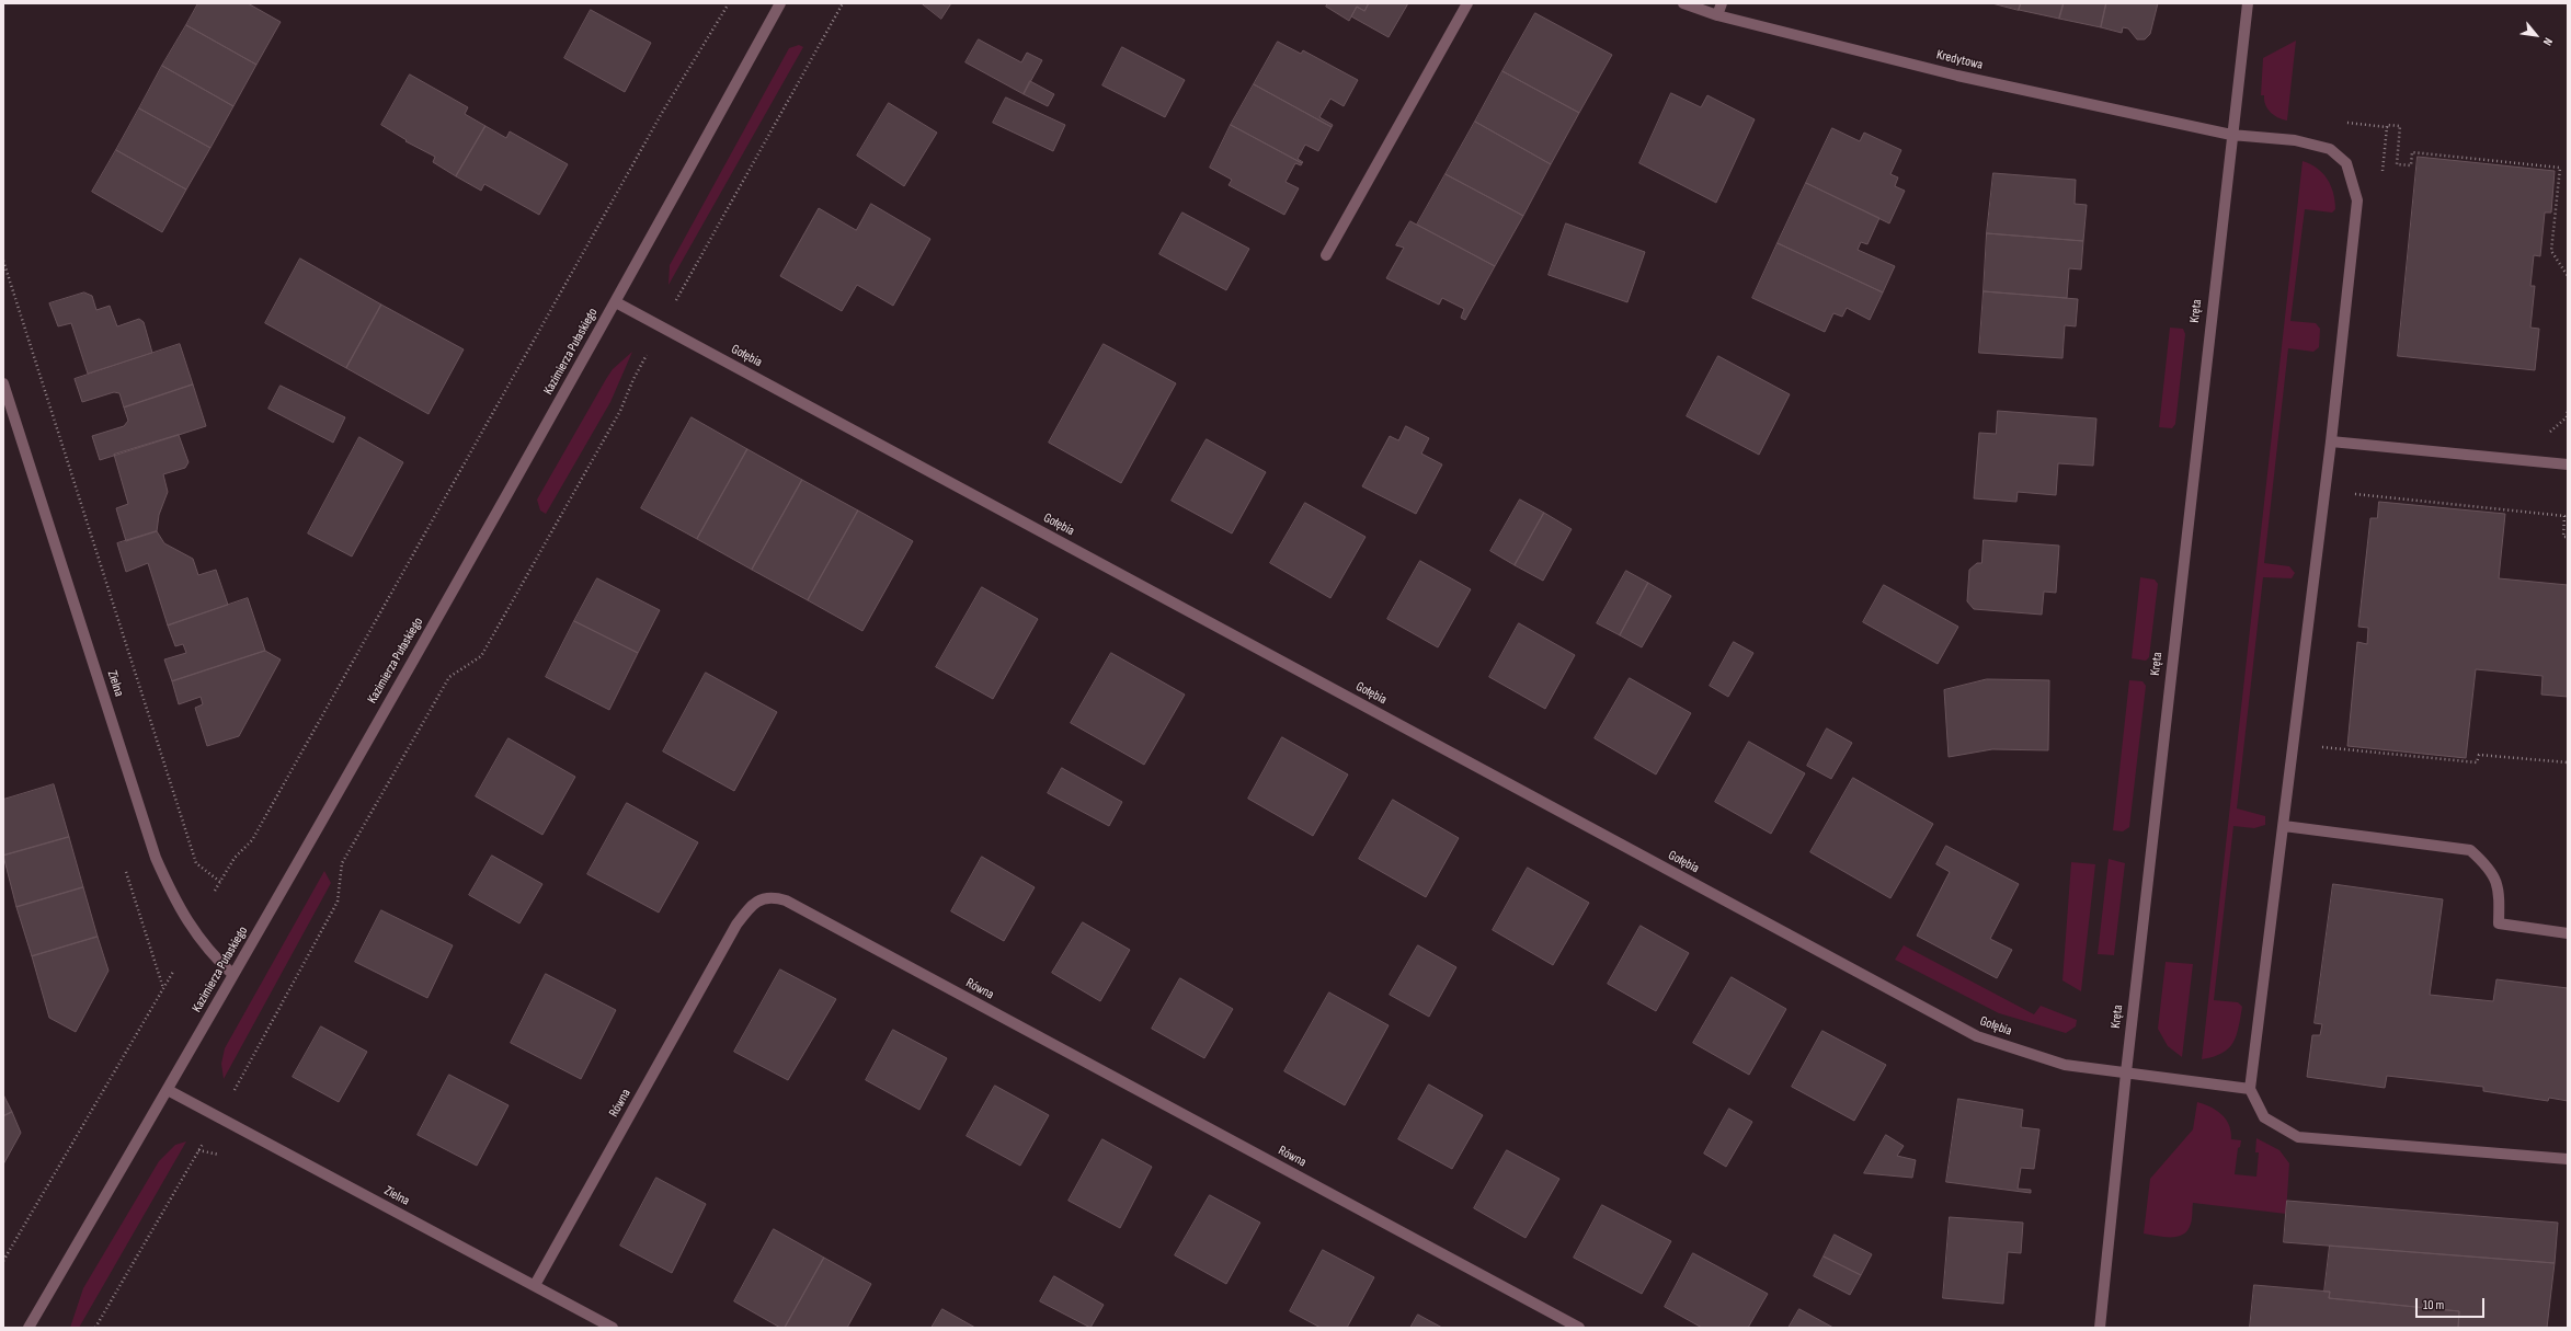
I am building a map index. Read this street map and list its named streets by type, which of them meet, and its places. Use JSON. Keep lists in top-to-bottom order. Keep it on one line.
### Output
{"streets":{"street":["Kredytowa","Kręta","Kazimierza Pułaskiego","Gołębia","Zielna","Równa"]},"crossings":[["Kredytowa","Kręta"],["Kredytowa","Gołębia"],["Kręta","Gołębia"],["Kazimierza Pułaskiego","Gołębia"],["Kazimierza Pułaskiego","Zielna"],["Zielna","Równa"]],"scale_bar":"10 m","north":"bottom right"}
